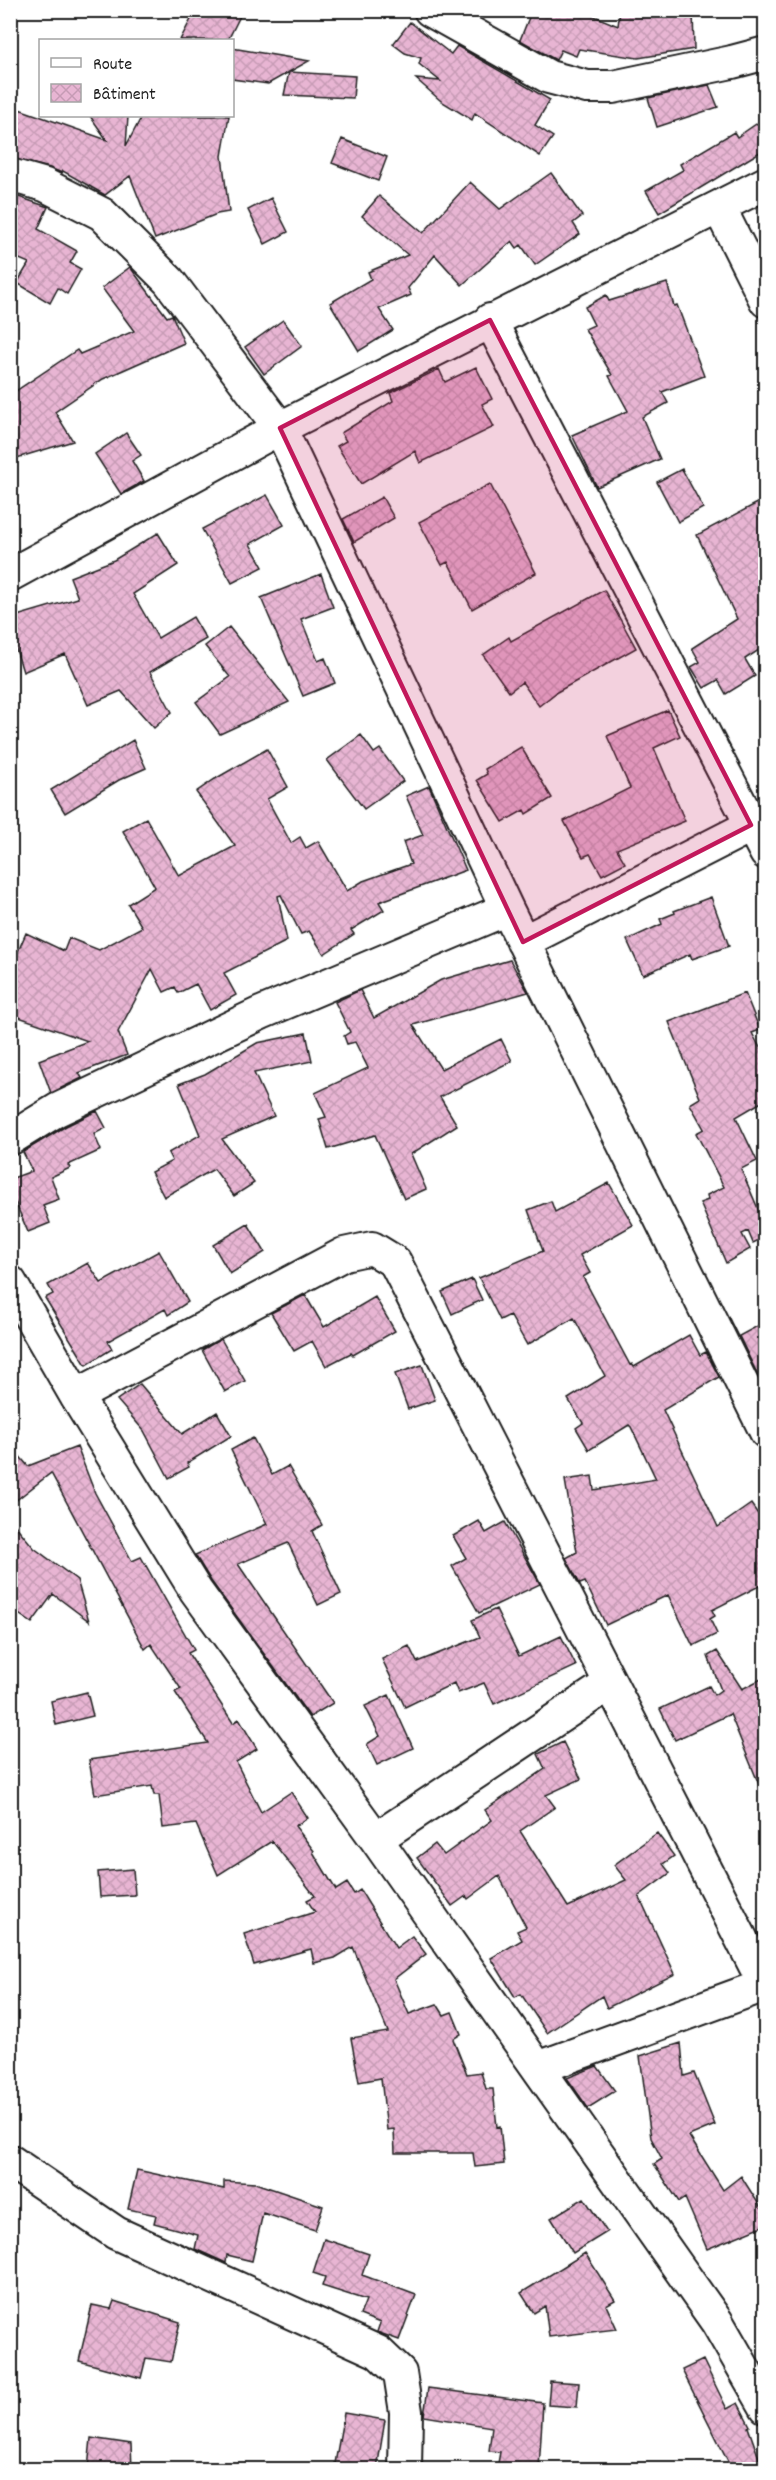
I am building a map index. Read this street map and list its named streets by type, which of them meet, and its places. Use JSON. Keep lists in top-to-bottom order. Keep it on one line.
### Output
{"legend":["Route","Bâtiment"]}
